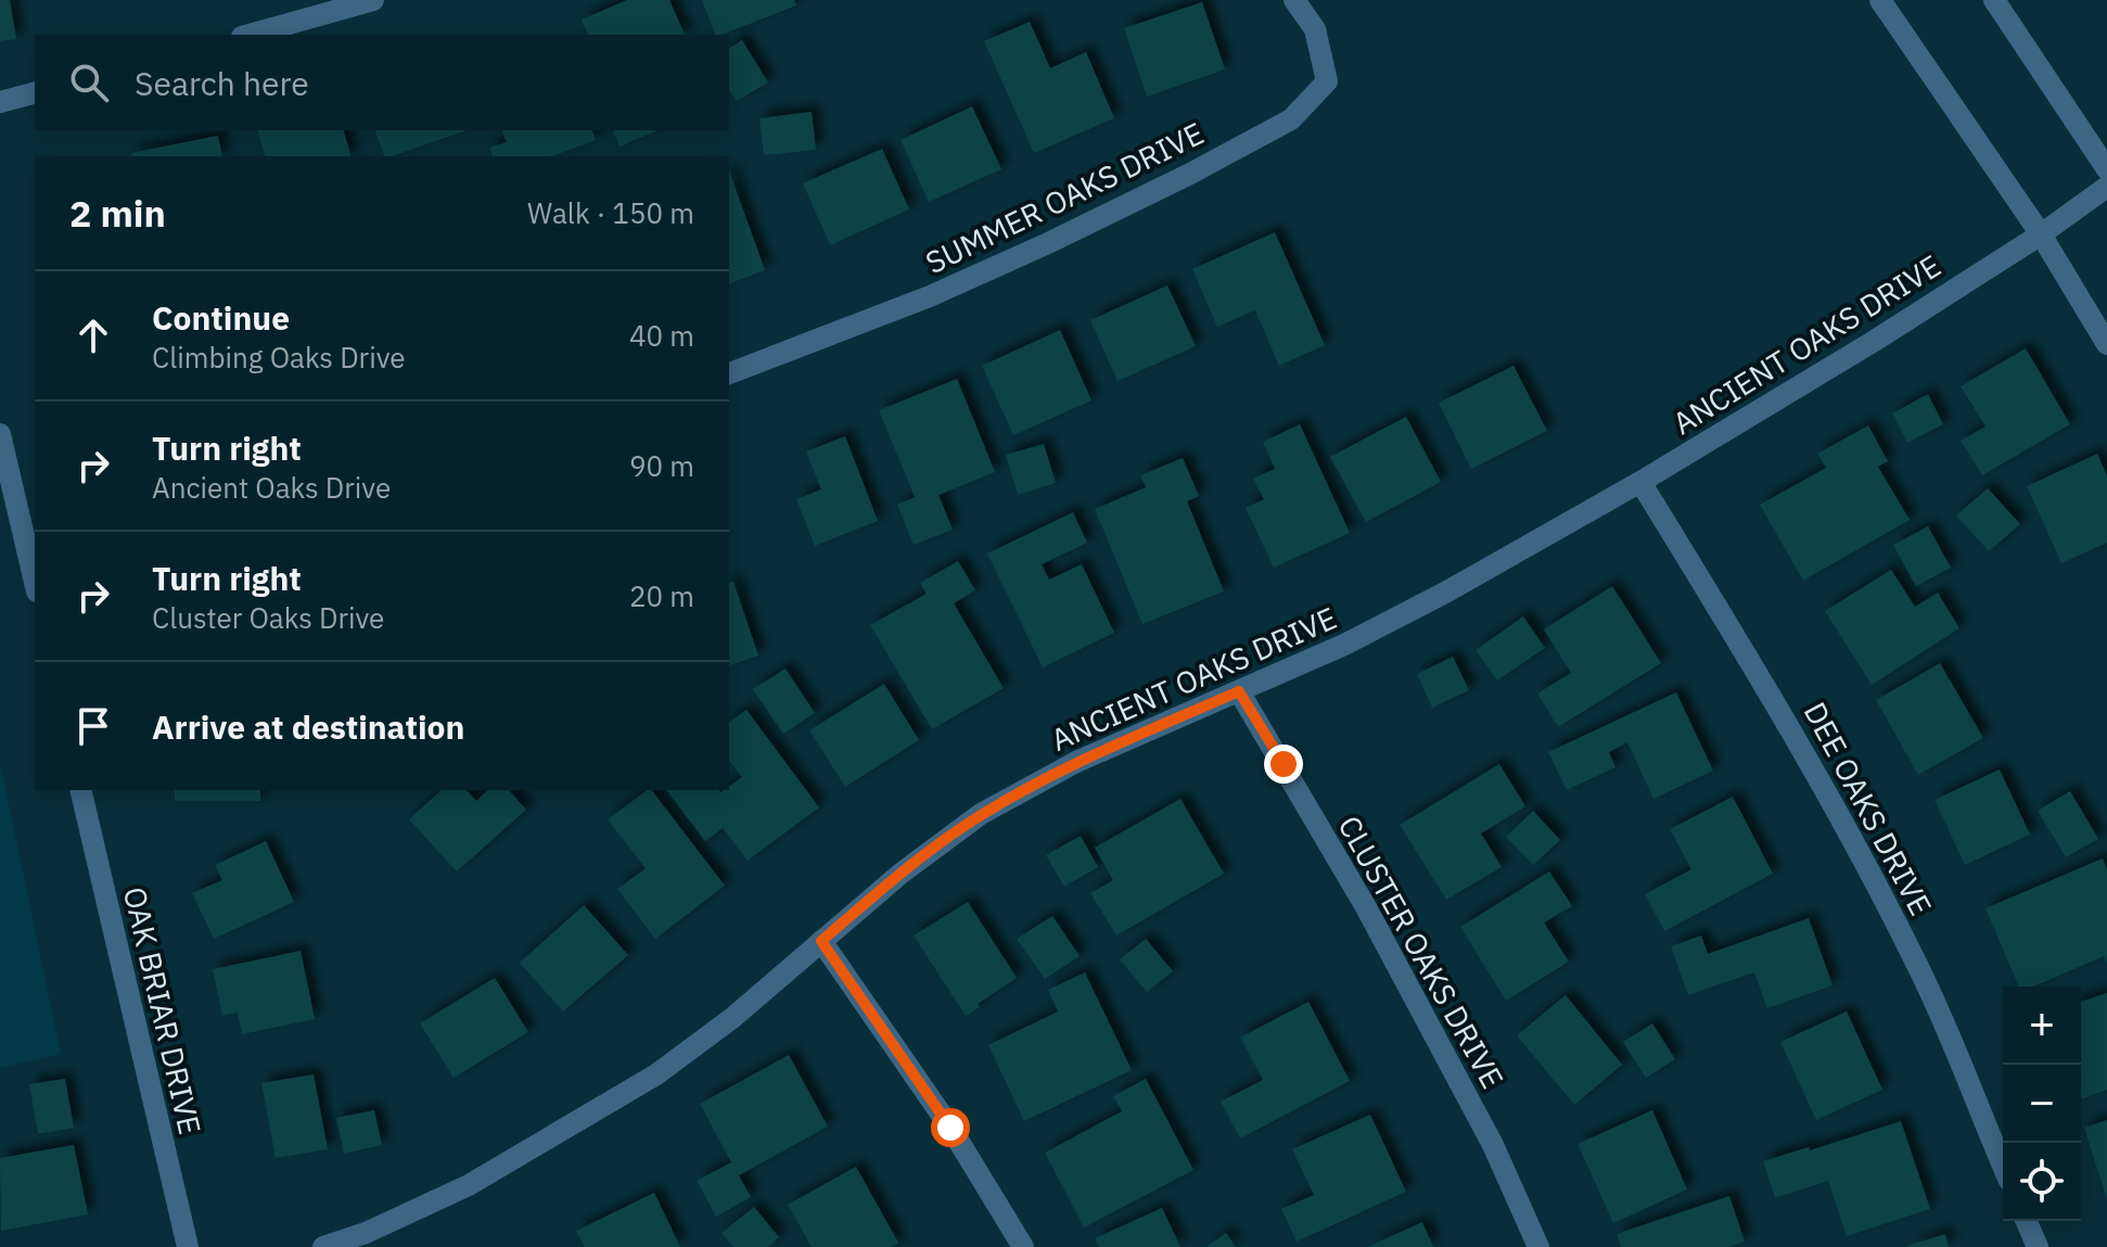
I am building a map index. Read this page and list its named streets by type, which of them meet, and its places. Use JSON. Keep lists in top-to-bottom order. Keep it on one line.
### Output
{"streets":{"street":["SUMMER OAKS DRIVE","ANCIENT OAKS DRIVE","DEE OAKS DRIVE","CLUSTER OAKS DRIVE","OAK BRIAR DRIVE"]},"crossings":[["ANCIENT OAKS DRIVE","DEE OAKS DRIVE"],["ANCIENT OAKS DRIVE","CLUSTER OAKS DRIVE"]],"page":{"search":"Search here","heading":["2 min","Walk · 150 m"],"list":[["Continue","Climbing Oaks Drive","40 m"],["Turn right","Ancient Oaks Drive","90 m"],["Turn right","Cluster Oaks Drive","20 m"],"Arrive at destination"],"map_buttons":["+","−"]}}
